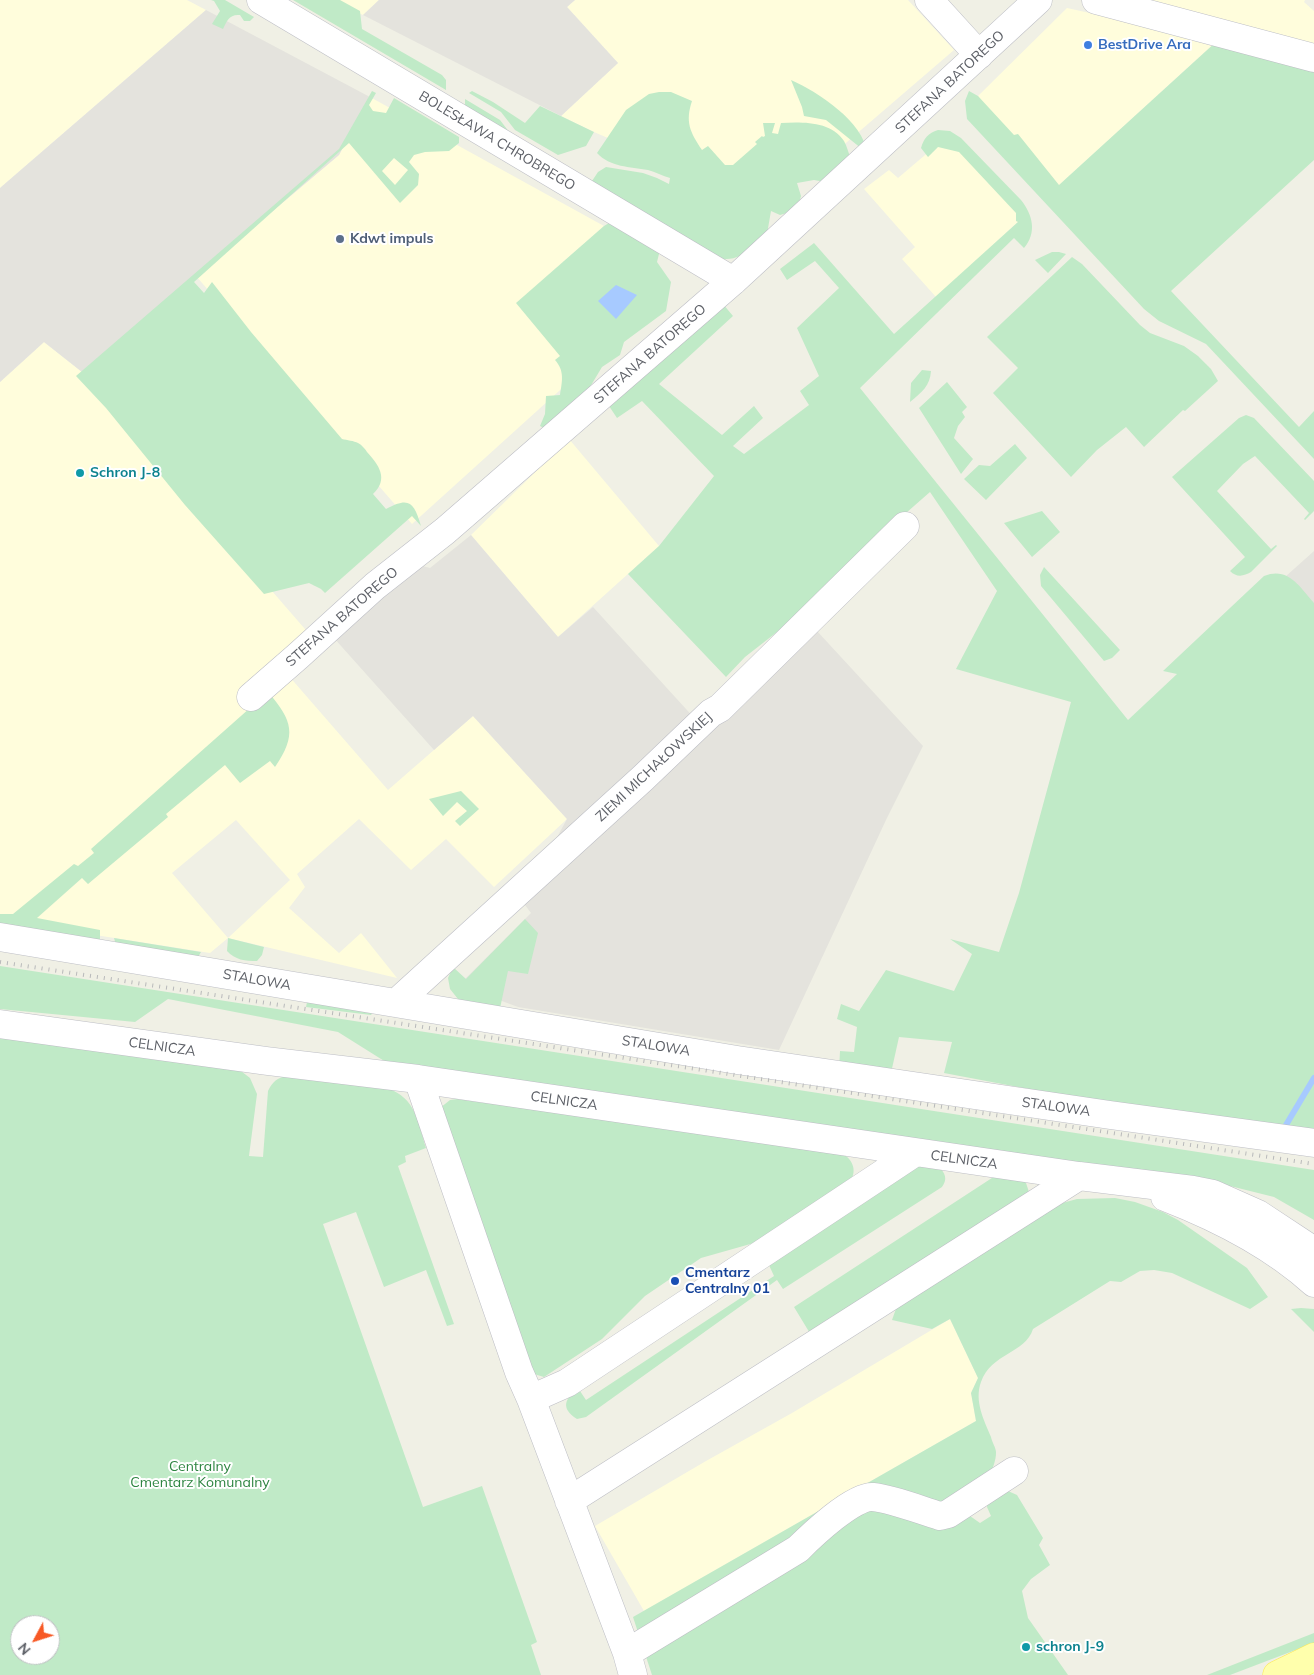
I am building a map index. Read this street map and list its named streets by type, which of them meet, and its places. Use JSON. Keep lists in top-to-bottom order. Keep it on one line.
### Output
{"streets":{"street":["STEFANA BATOREGO","BOLESŁAWA CHROBREGO","ZIEMI MICHAŁOWSKIEJ","STALOWA","CELNICZA"]},"crossings":[["STEFANA BATOREGO","BOLESŁAWA CHROBREGO"],["ZIEMI MICHAŁOWSKIEJ","STALOWA"]],"parks":["Centralny Cmentarz Komunalny"],"places":["BestDrive Ara","Kdwt impuls","Schron J-8","Cmentarz Centralny 01","schron J-9"],"north":"bottom left"}
